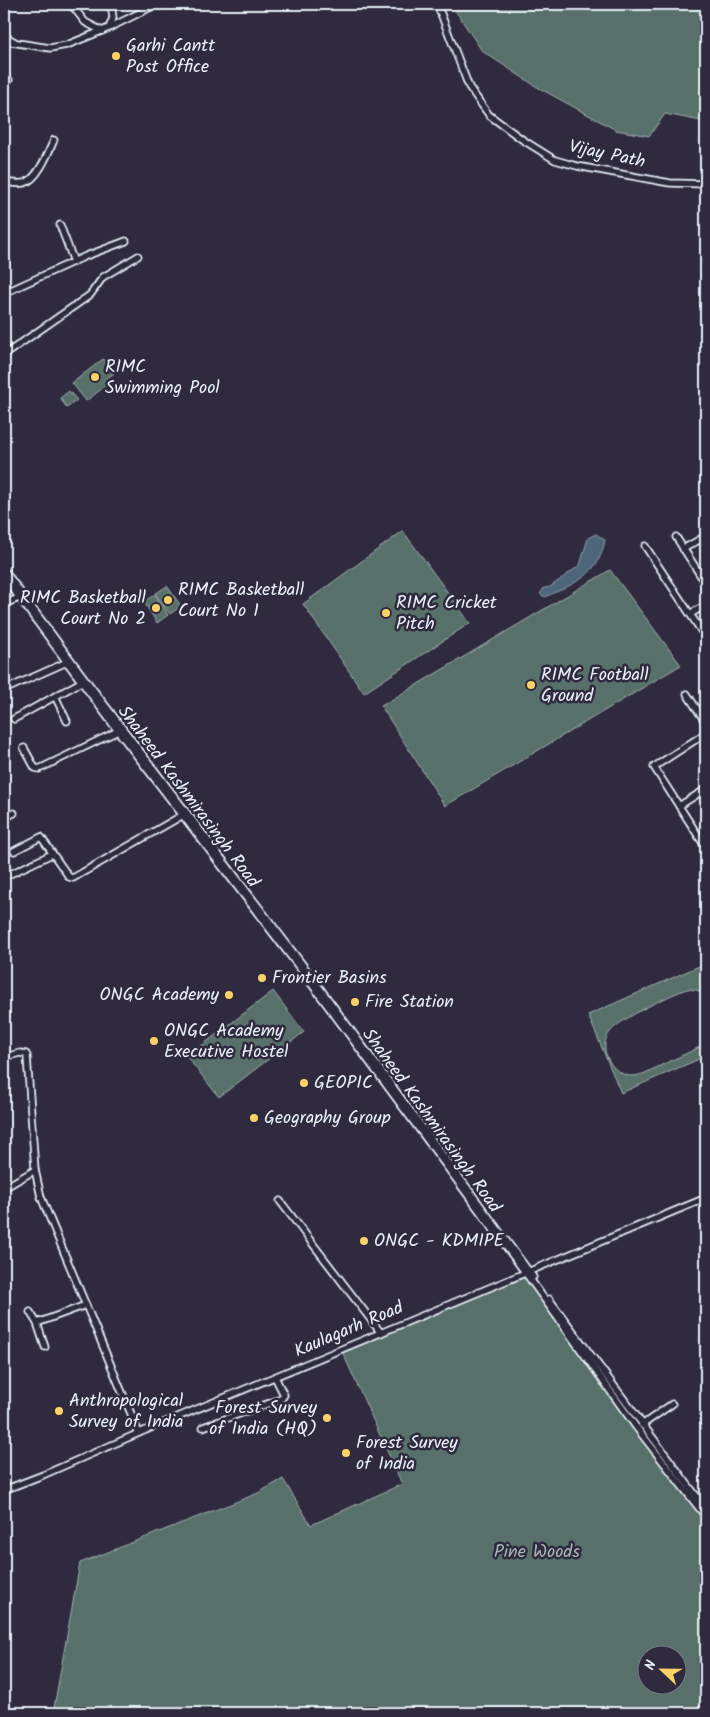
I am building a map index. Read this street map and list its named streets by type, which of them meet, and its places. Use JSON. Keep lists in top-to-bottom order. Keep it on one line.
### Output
{"streets":{"street":["Vijay Path","Shaheed Kashmirasingh Road","Kaulagarh Road"]},"crossings":[["Shaheed Kashmirasingh Road","Kaulagarh Road"]],"parks":["Pine Woods"],"places":["Garhi Cantt Post Office","RIMC Swimming Pool","RIMC Basketball Court No 1","RIMC Basketball Court No 2","RIMC Cricket Pitch","RIMC Football Ground","Frontier Basins","ONGC Academy","Fire Station","ONGC Academy Executive Hostel","GEOPIC","Geography Group","ONGC - KDMIPE","Anthropological Survey of India","Forest Survey of India (HQ)","Forest Survey of India"],"north":"left"}
